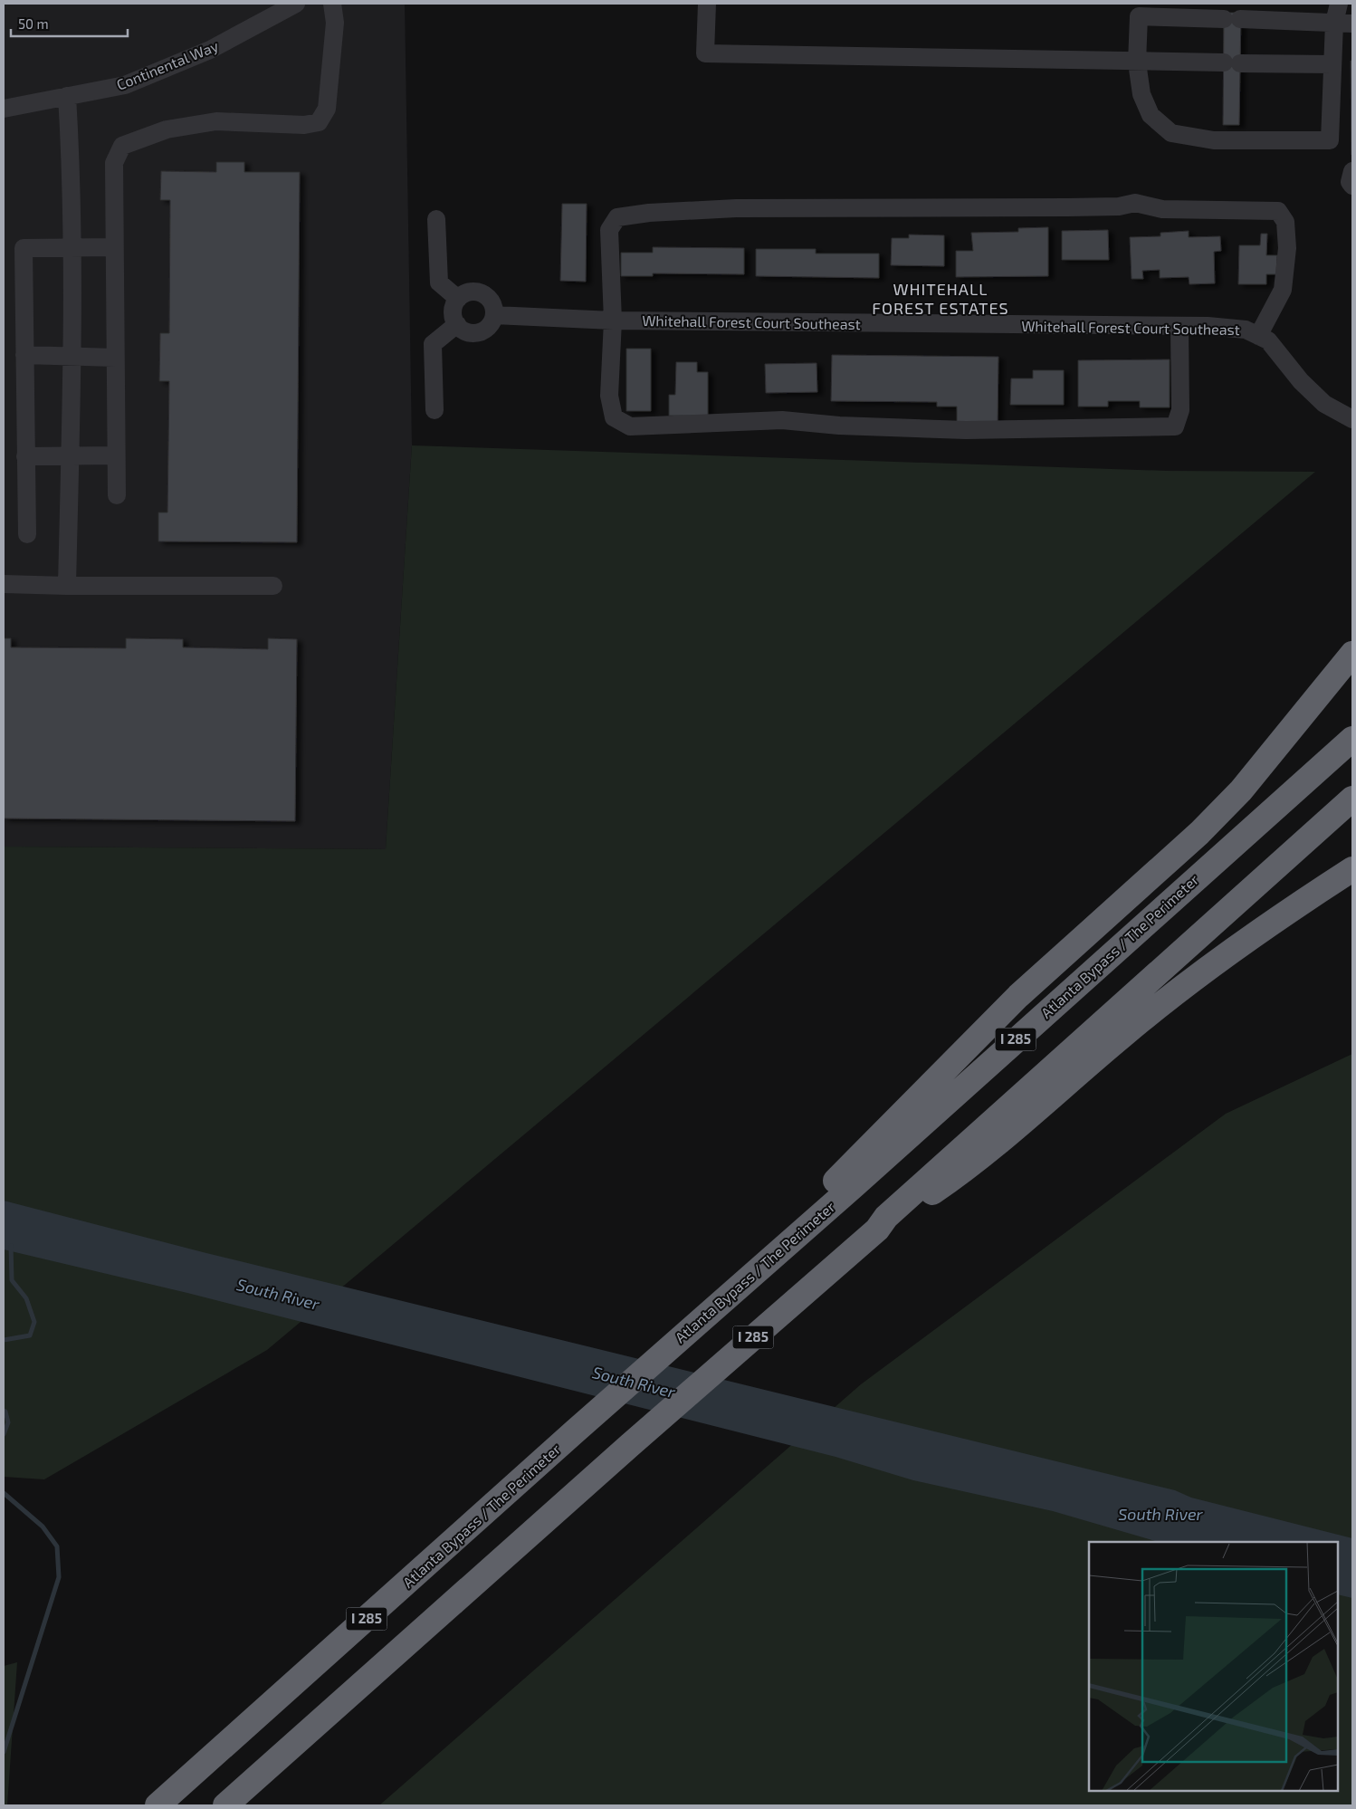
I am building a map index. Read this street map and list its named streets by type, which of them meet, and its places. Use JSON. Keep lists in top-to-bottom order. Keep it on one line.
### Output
{"streets":{"highway":["Atlanta Bypass / The Perimeter","I 285"],"street":["Continental Way","Whitehall Forest Court Southeast"]},"districts":["WHITEHALL FOREST ESTATES"],"water":["South River"],"scale_bar":"50 m"}
